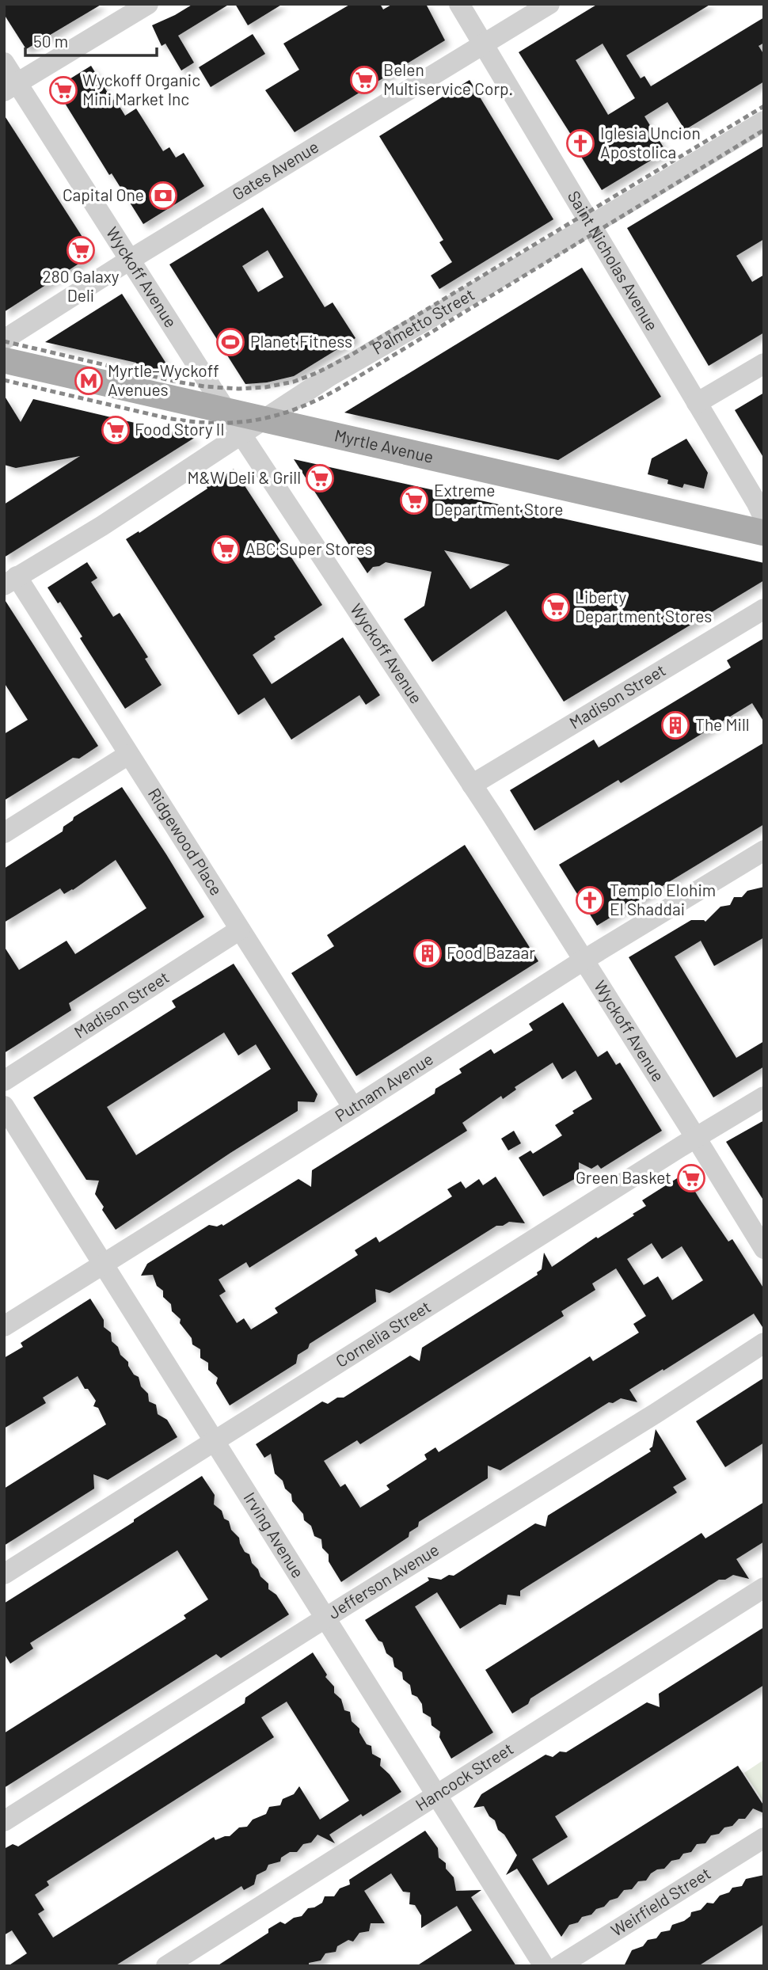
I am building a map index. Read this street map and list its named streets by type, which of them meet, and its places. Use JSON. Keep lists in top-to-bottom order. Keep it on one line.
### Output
{"streets":{"main road":["Myrtle Avenue"],"street":["Gates Avenue","Saint Nicholas Avenue","Wyckoff Avenue","Palmetto Street","Madison Street","Ridgewood Place","Putnam Avenue","Cornelia Street","Irving Avenue","Jefferson Avenue","Hancock Street","Weirfield Street"]},"crossings":[["Gates Avenue","Saint Nicholas Avenue"],["Gates Avenue","Wyckoff Avenue"],["Saint Nicholas Avenue","Palmetto Street"],["Wyckoff Avenue","Palmetto Street"],["Wyckoff Avenue","Myrtle Avenue"],["Wyckoff Avenue","Madison Street"],["Wyckoff Avenue","Putnam Avenue"],["Wyckoff Avenue","Cornelia Street"],["Palmetto Street","Myrtle Avenue"],["Palmetto Street","Ridgewood Place"],["Madison Street","Ridgewood Place"],["Ridgewood Place","Putnam Avenue"],["Putnam Avenue","Irving Avenue"],["Cornelia Street","Irving Avenue"],["Irving Avenue","Jefferson Avenue"],["Irving Avenue","Hancock Street"]],"places":{"supermarket":["Belen Multiservice Corp.","Wyckoff Organic Mini Market Inc","280 Galaxy Deli","Food Story II","M&W Deli & Grill","Extreme Department Store","ABC Super Stores","Liberty Department Stores","Green Basket"],"church":["Iglesia Uncion Apostolica","Templo Elohim El Shaddai"],"bank":["Capital One"],"sports":["Planet Fitness"],"metro station":["Myrtle–Wyckoff Avenues"],"building":["The Mill","Food Bazaar"]},"scale_bar":"50 m"}
